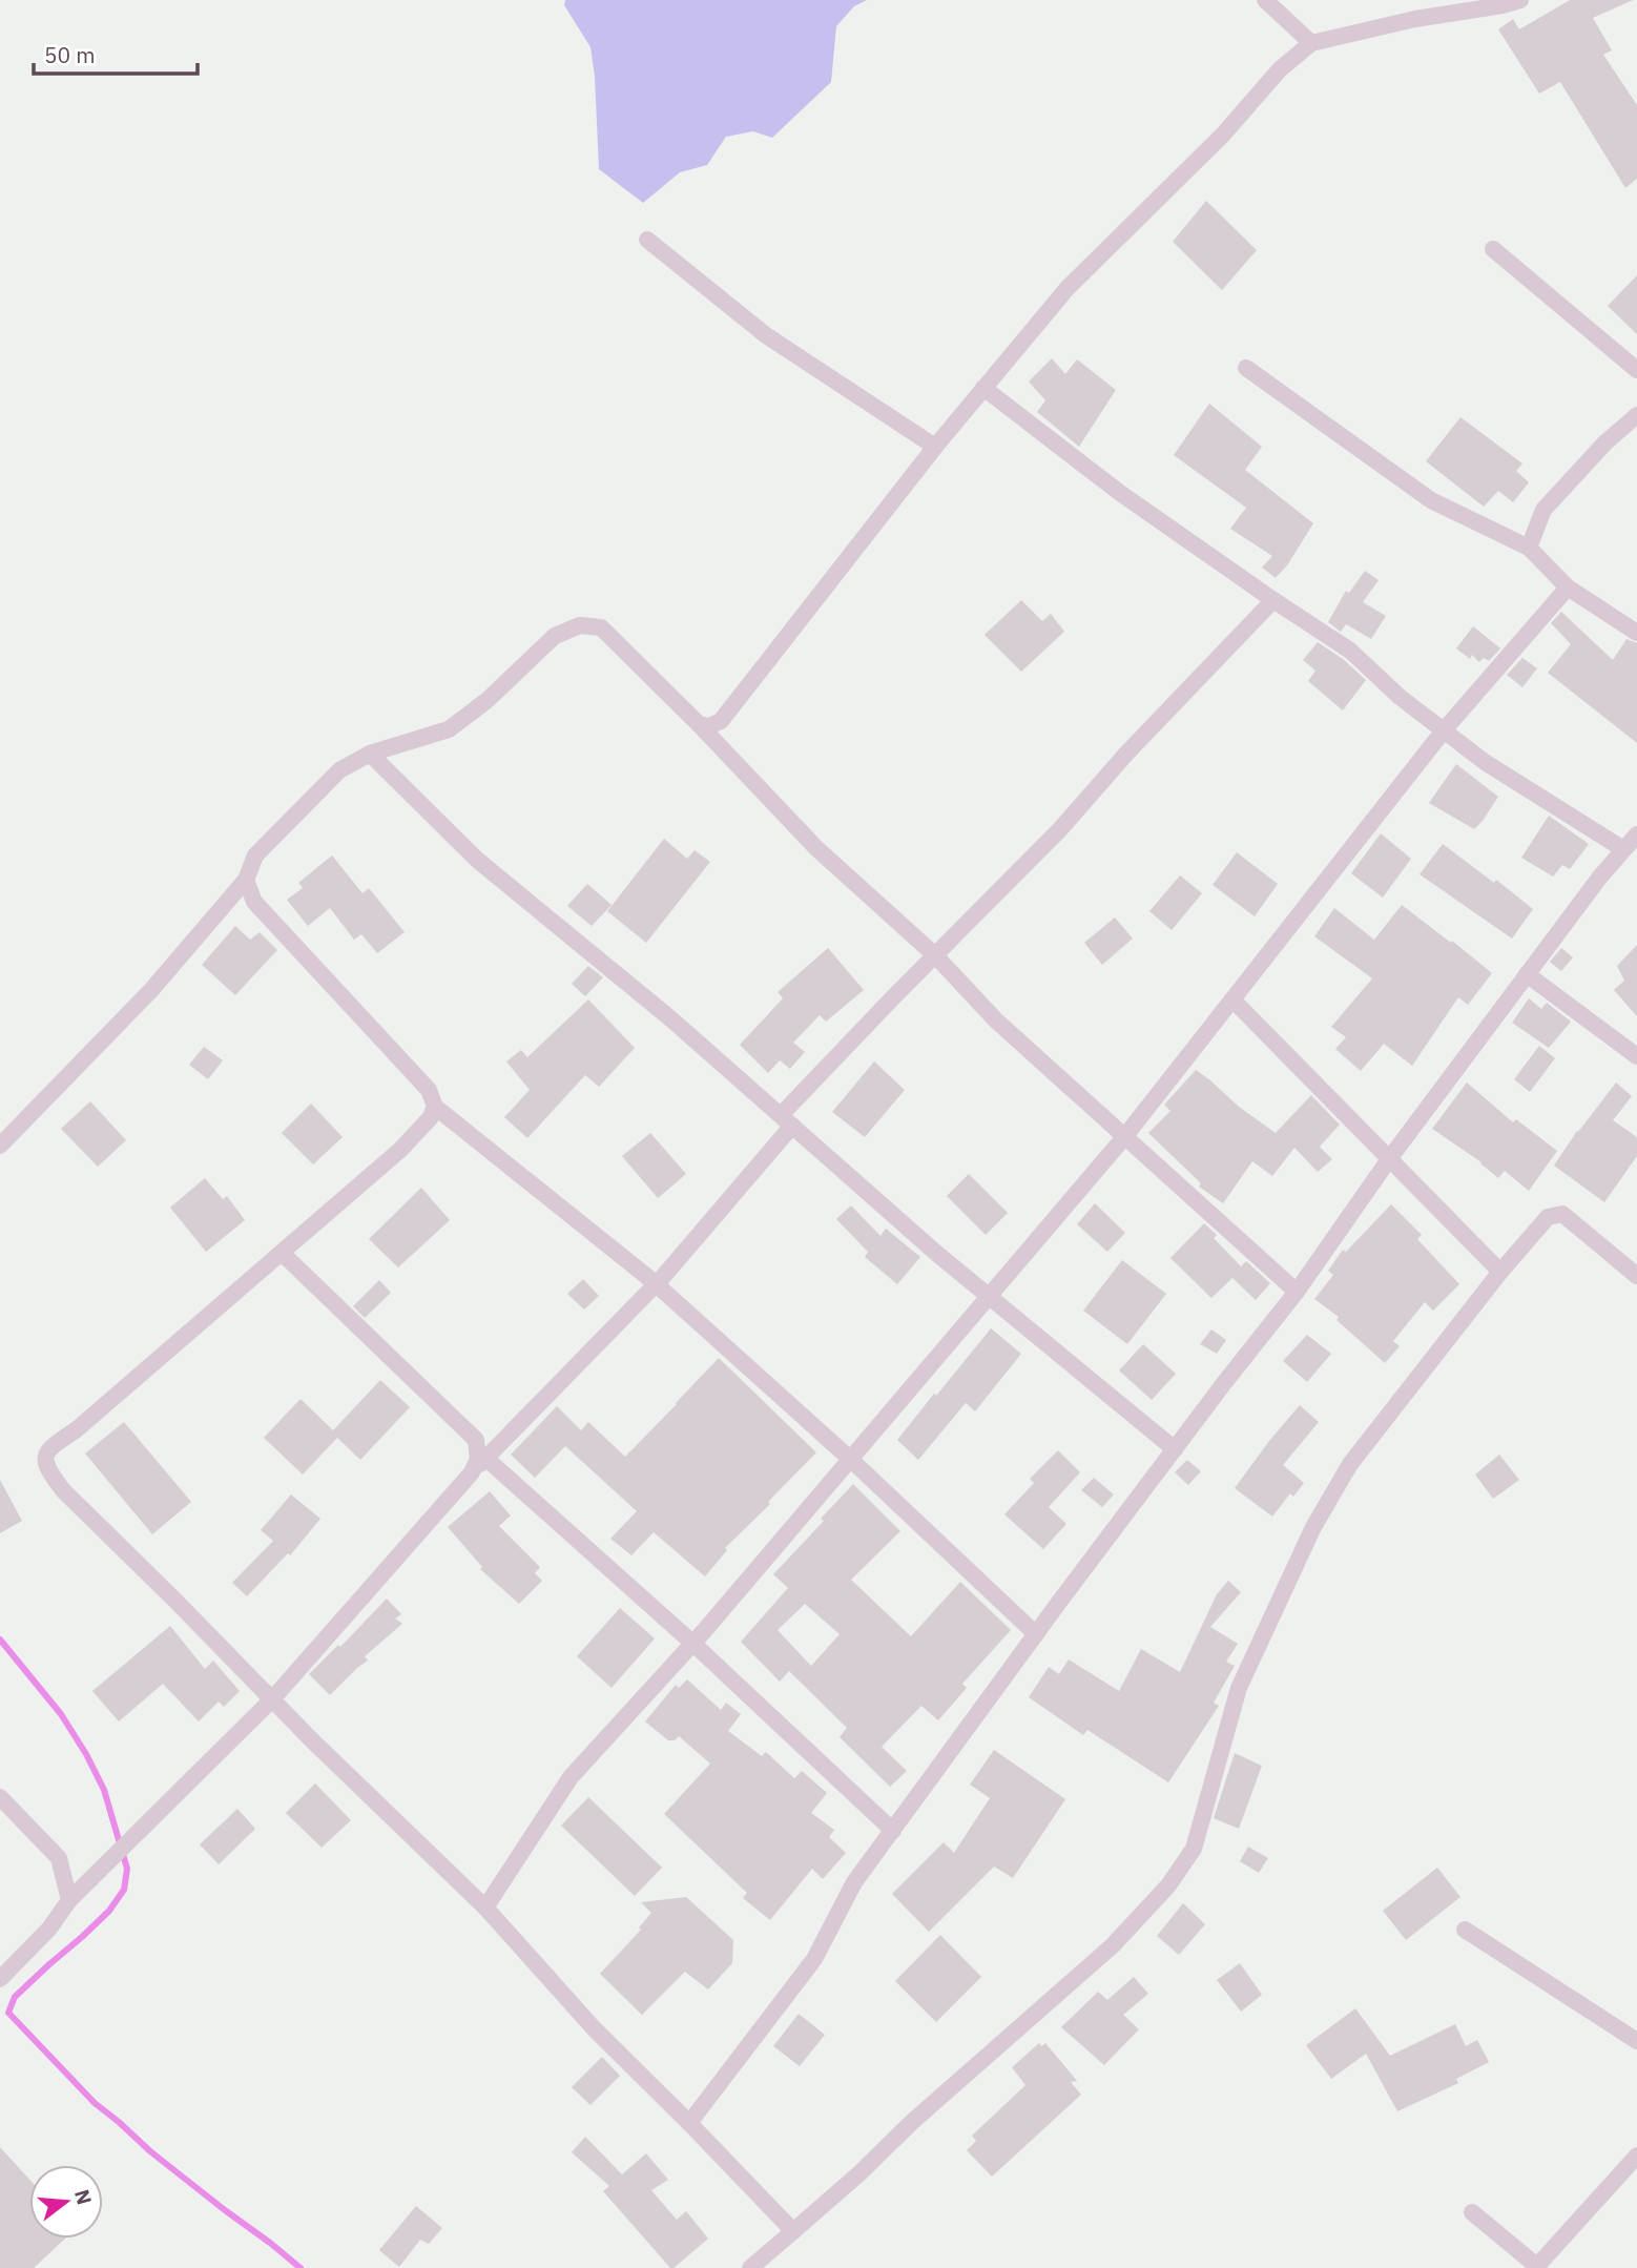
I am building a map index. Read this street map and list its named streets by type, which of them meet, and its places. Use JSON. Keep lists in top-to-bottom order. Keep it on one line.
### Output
{"scale_bar":"50 m","north":"right"}
